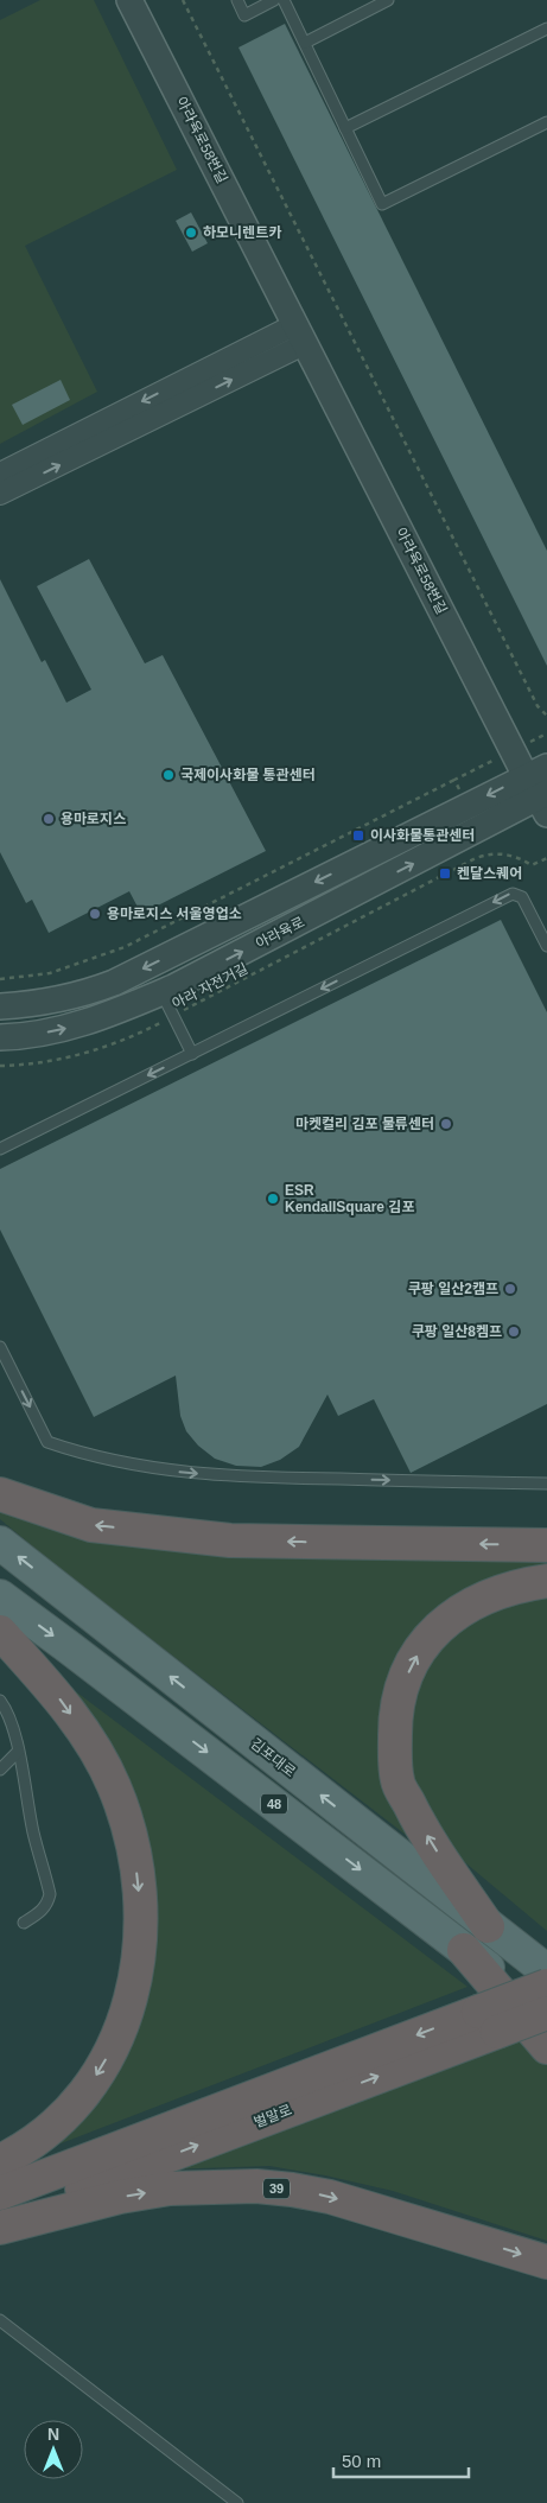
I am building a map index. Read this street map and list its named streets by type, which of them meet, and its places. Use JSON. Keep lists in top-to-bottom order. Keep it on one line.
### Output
{"streets":{"highway":["벌말로","39"],"main road":["김포대로","48"],"street":["아라육로58번길","아라육로"],"path":["아라 자전거길"]},"crossings":[["아라육로58번길","아라육로"],["48","벌말로"]],"places":{"other":["하모니렌트카","국제이사화물 통관센터","용마로지스","용마로지스 서울영업소","마켓컬리 김포 물류센터","ESR KendallSquare 김포","쿠팡 일산2캠프","쿠팡 일산8켐프"],"transit":["이사화물통관센터","켄달스퀘어"]},"scale_bar":"50 m","north":"top"}
